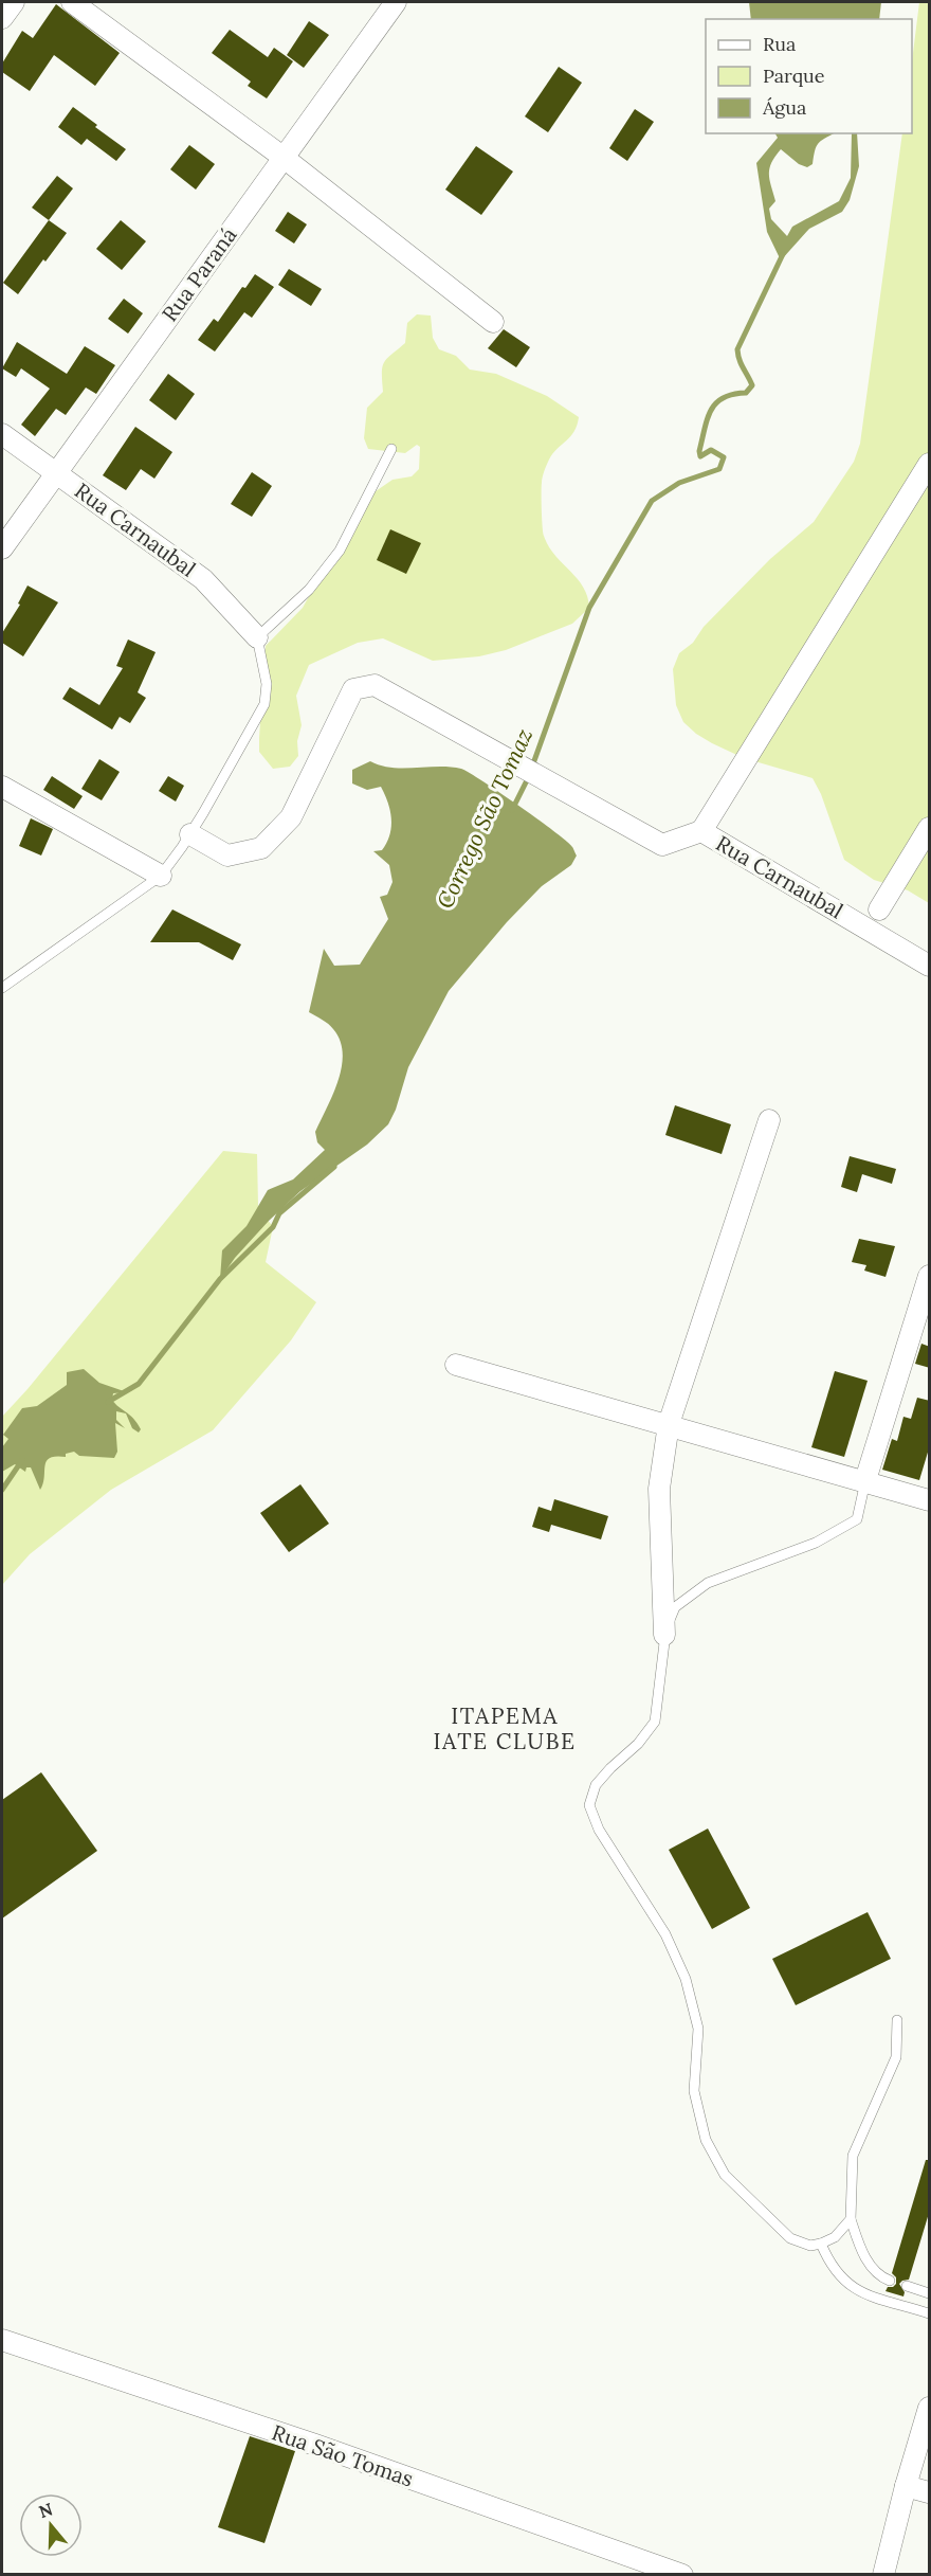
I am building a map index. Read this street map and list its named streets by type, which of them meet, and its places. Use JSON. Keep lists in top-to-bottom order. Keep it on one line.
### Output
{"streets":{"street":["Rua Paraná","Rua Carnaubal","Rua São Tomas"]},"crossings":[["Rua Paraná","Rua Carnaubal"]],"districts":["ITAPEMA IATE CLUBE"],"water":["Corrego São Tomaz"],"legend":["Rua","Parque","Água"],"north":"top"}
